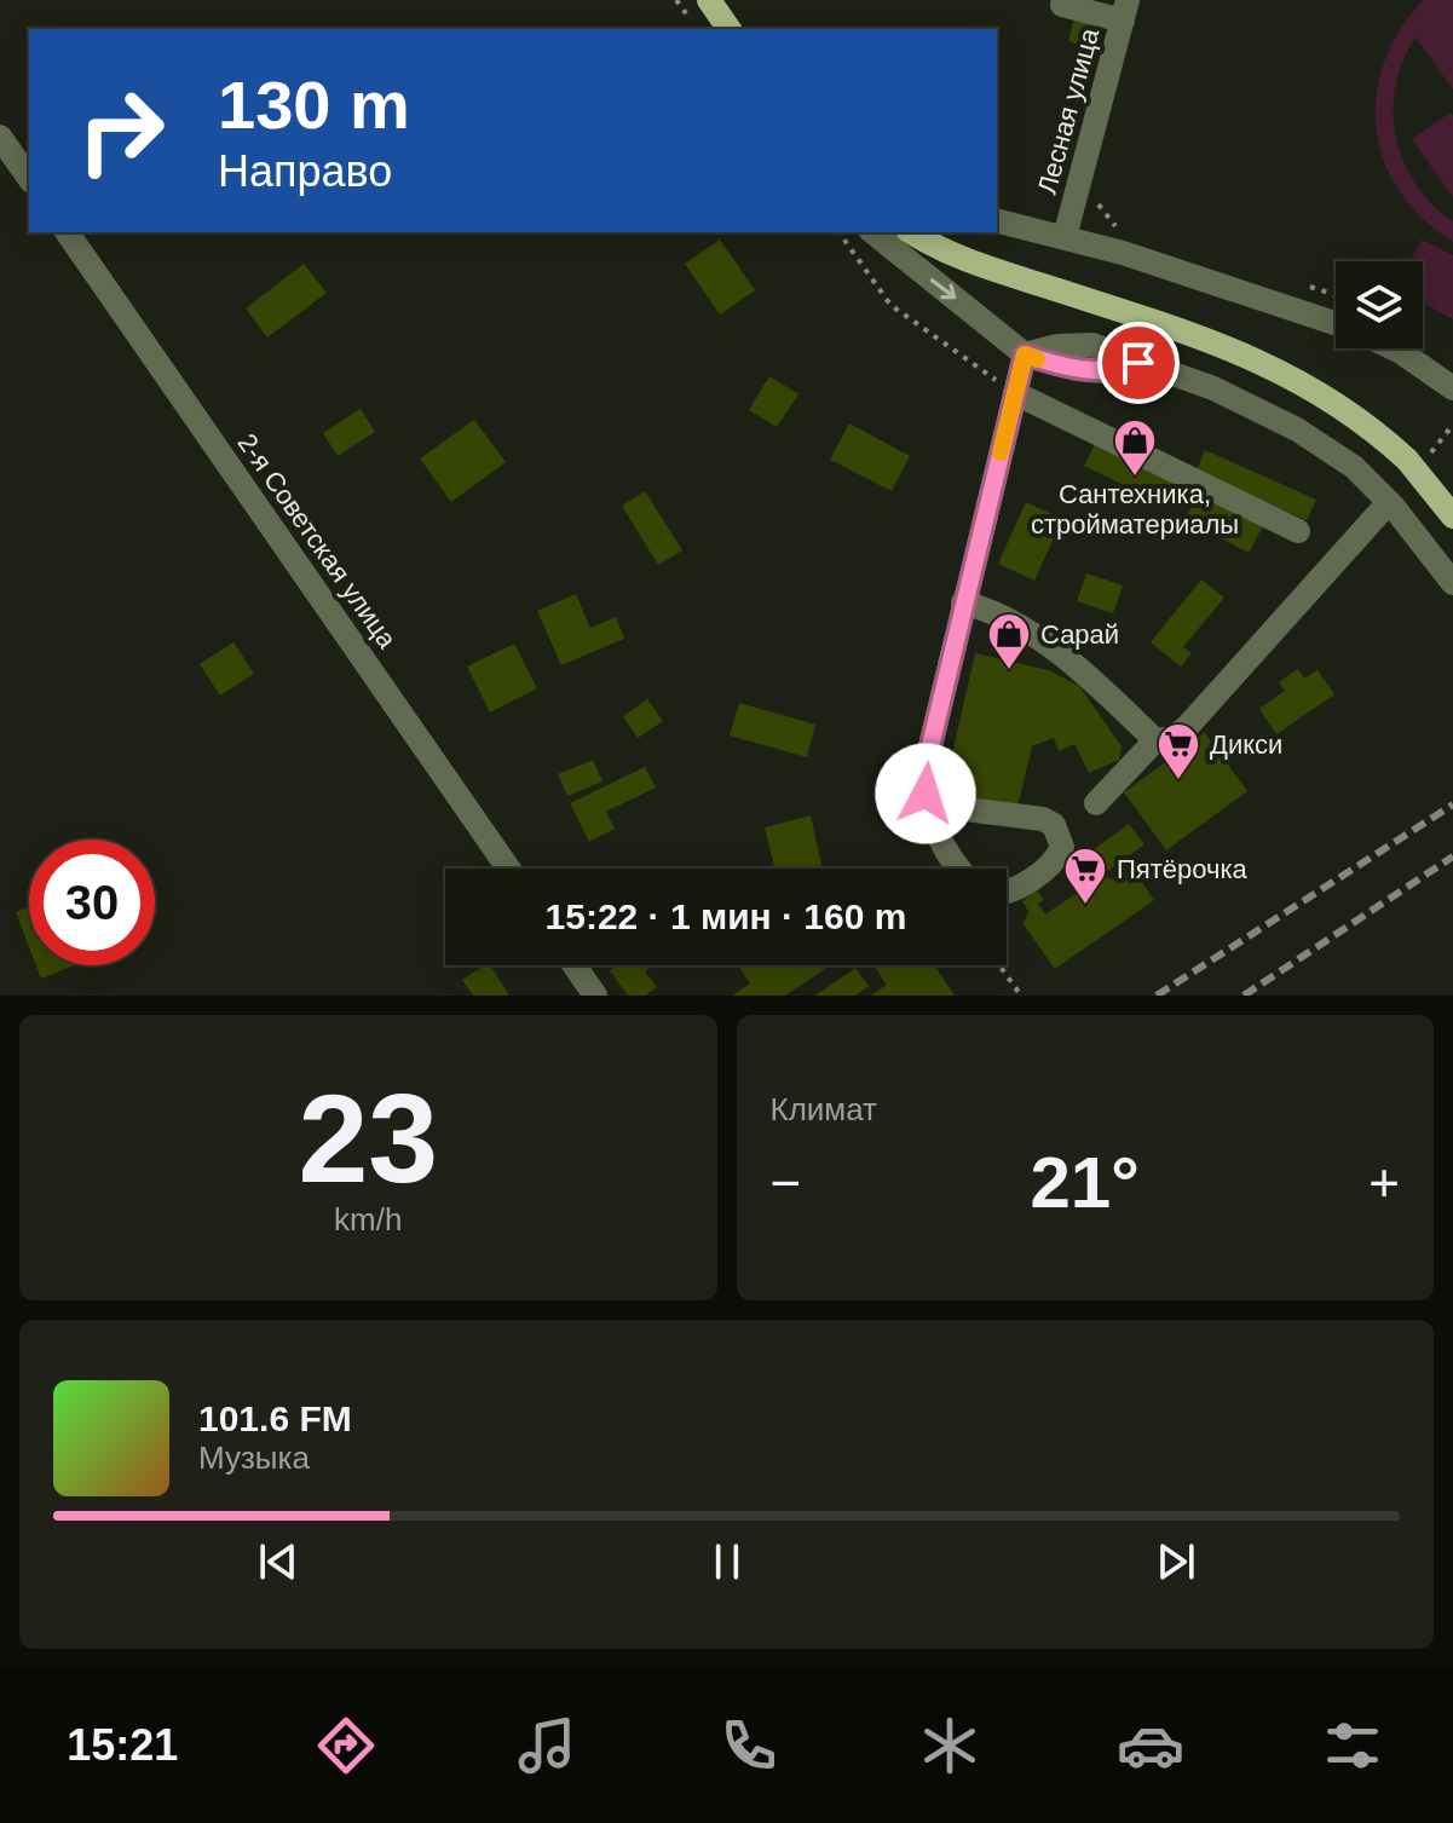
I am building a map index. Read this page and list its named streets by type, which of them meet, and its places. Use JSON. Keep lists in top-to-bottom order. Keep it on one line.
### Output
{"streets":{"street":["Лесная улица","2-я Советская улица"]},"places":{"shop":["Сантехника, стройматериалы","Сарай"],"supermarket":["Дикси","Пятёрочка"]},"page":{"turn":["130 m","Направо"],"limit":"30","trip":"15:22 · 1 мин · 160 m","tile":[["23","km/h"],"Климат"],"heat":["−","21°","+"],"song":["101.6 FM","Музыка"],"tabs":"15:21"}}
